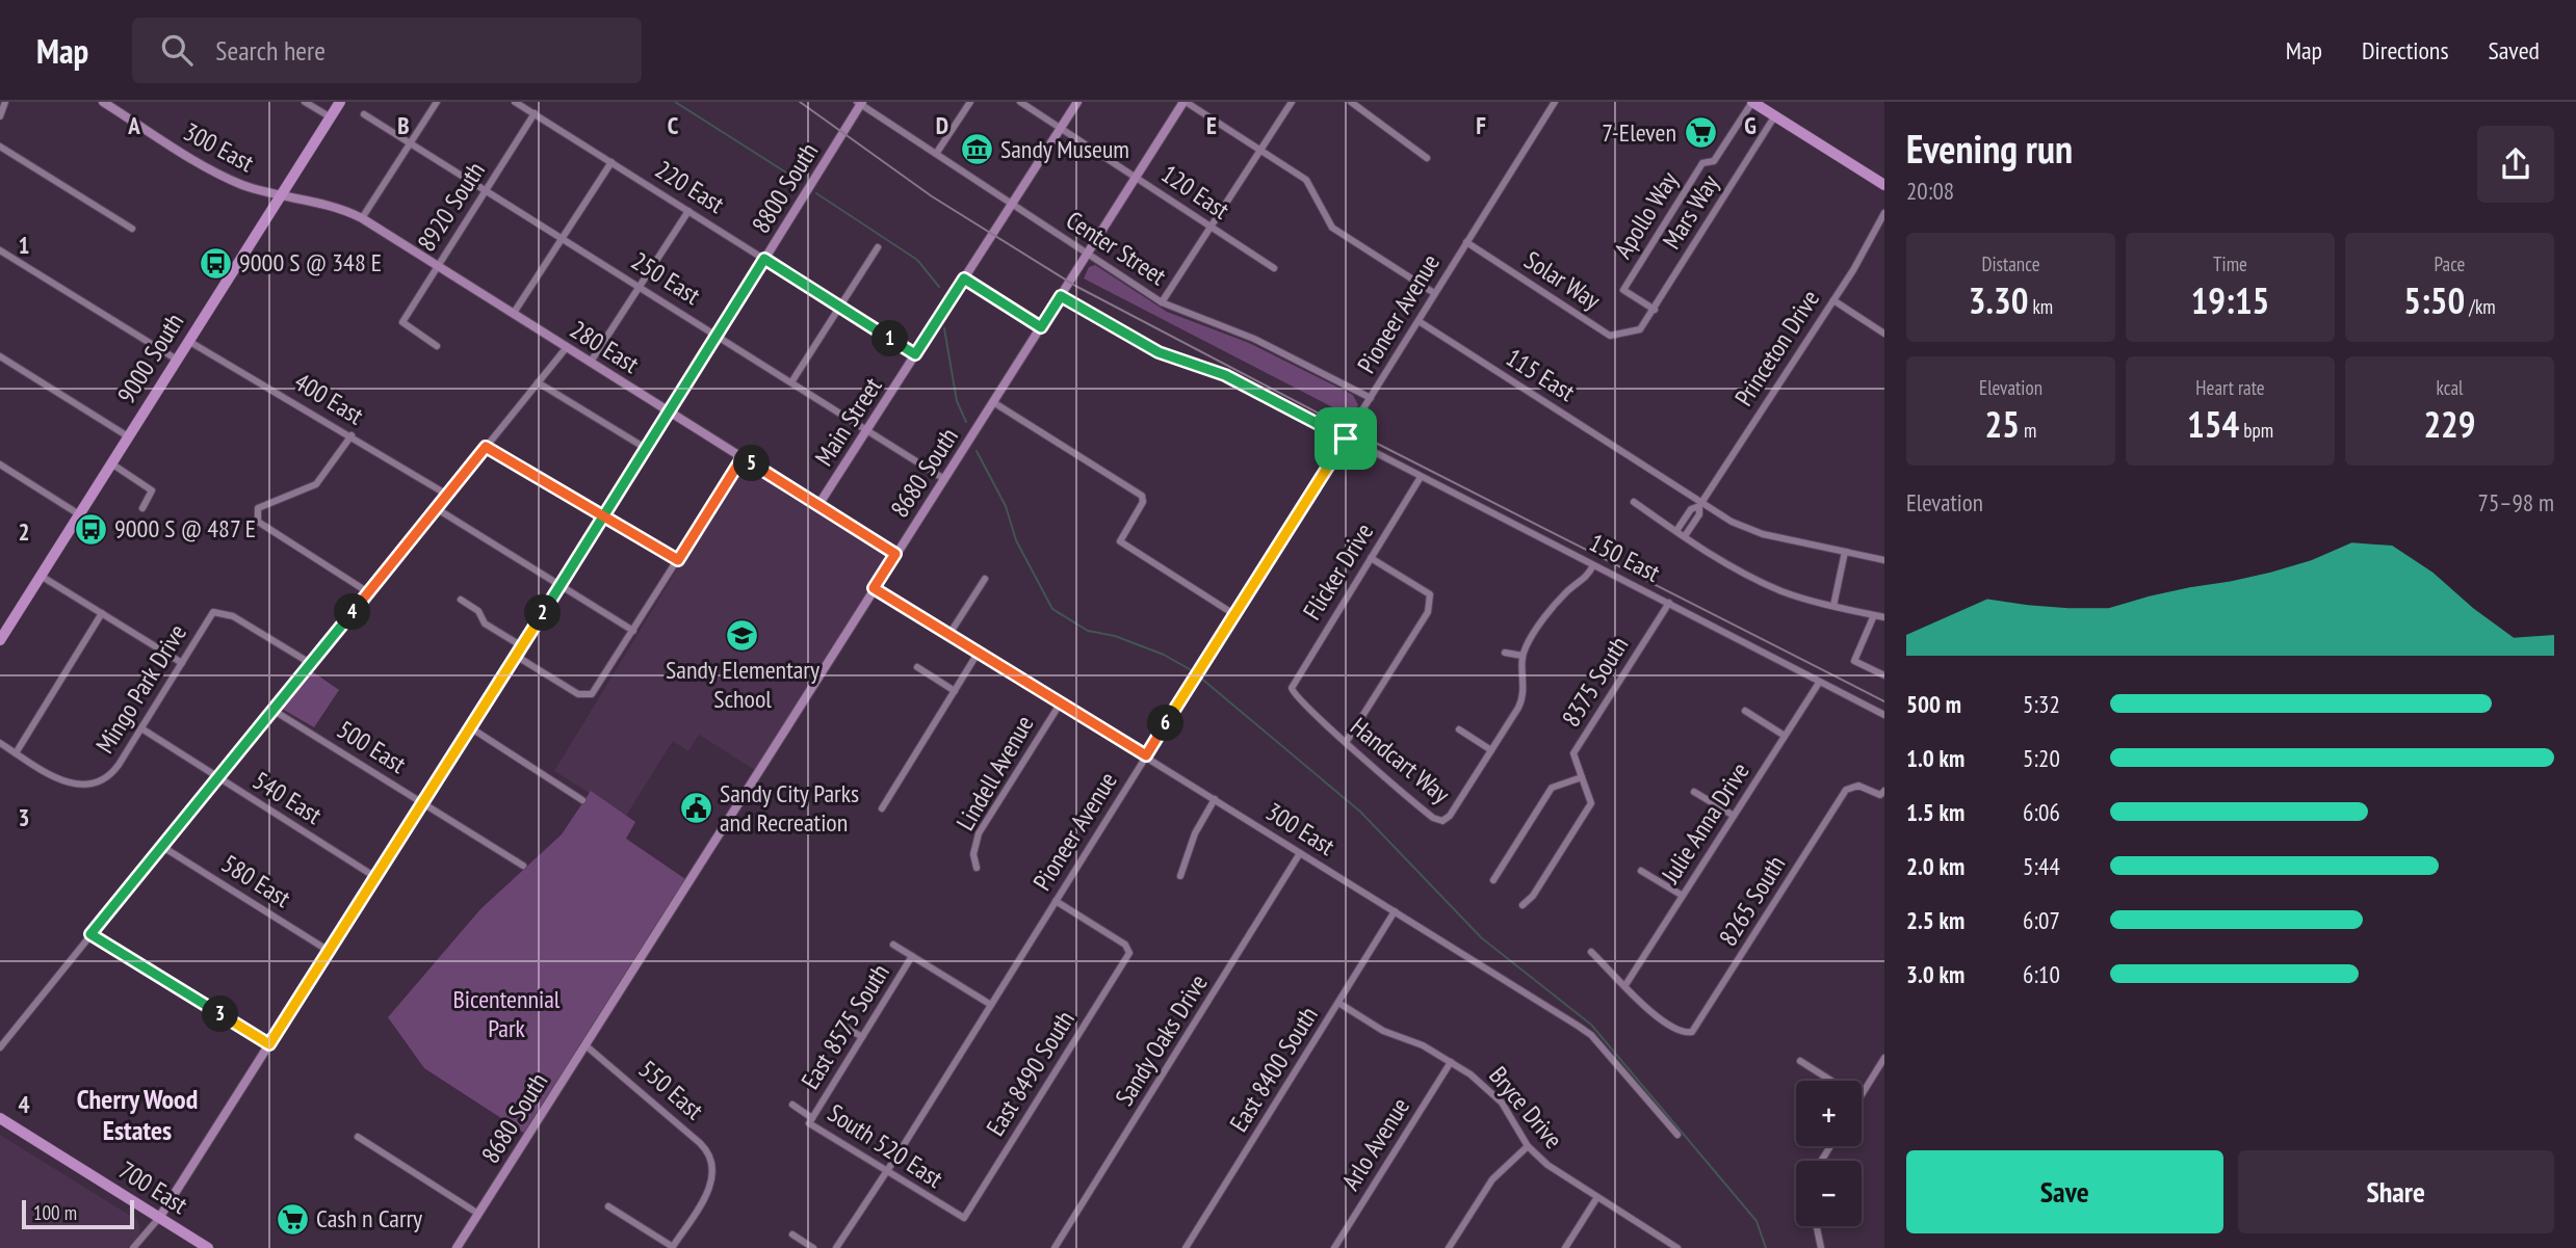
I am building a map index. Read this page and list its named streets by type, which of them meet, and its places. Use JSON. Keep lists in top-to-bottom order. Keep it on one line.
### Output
{"streets":{"main road":["9000 South","700 East"],"street":["300 East","220 East","8800 South","120 East","8920 South","Mars Way","Apollo Way","Center Street","250 East","Solar Way","Pioneer Avenue","280 East","Princeton Drive","115 East","400 East","Main Street","8680 South","150 East","Flicker Drive","8375 South","Mingo Park Drive","500 East","Handcart Way","Lindell Avenue","540 East","Julie Anna Drive","580 East","8265 South","East 8575 South","Sandy Oaks Drive","East 8400 South","East 8490 South","550 East","Bryce Drive","Arlo Avenue","South 520 East"]},"crossings":[["300 East","Pioneer Avenue"],["300 East","280 East"],["300 East","9000 South"],["300 East","8680 South"],["300 East","Lindell Avenue"],["300 East","Sandy Oaks Drive"],["300 East","East 8400 South"],["220 East","8800 South"],["220 East","8920 South"],["220 East","Main Street"],["8800 South","Center Street"],["8800 South","250 East"],["8800 South","280 East"],["8800 South","500 East"],["8800 South","540 East"],["8800 South","580 East"],["8800 South","700 East"],["120 East","Main Street"],["120 East","8680 South"],["8920 South","250 East"],["8920 South","280 East"],["Mars Way","Apollo Way"],["Mars Way","Solar Way"],["Center Street","Pioneer Avenue"],["Center Street","Main Street"],["Center Street","8680 South"],["250 East","Main Street"],["250 East","8680 South"],["Solar Way","Pioneer Avenue"],["Pioneer Avenue","115 East"],["Pioneer Avenue","150 East"],["Pioneer Avenue","East 8490 South"],["Pioneer Avenue","South 520 East"],["280 East","9000 South"],["280 East","Main Street"],["280 East","8680 South"],["Princeton Drive","115 East"],["9000 South","400 East"],["8680 South","150 East"],["8680 South","550 East"],["150 East","Flicker Drive"],["150 East","8375 South"],["150 East","Julie Anna Drive"],["Flicker Drive","Handcart Way"],["Mingo Park Drive","540 East"],["Julie Anna Drive","8265 South"],["East 8575 South","South 520 East"],["East 8400 South","Bryce Drive"],["East 8490 South","South 520 East"],["Bryce Drive","Arlo Avenue"]],"districts":["Cherry Wood Estates"],"parks":["Bicentennial Park"],"places":{"supermarket":["7-Eleven","Cash n Carry"],"museum":["Sandy Museum"],"bus stop":["9000 S @ 348 E","9000 S @ 487 E"],"school or university":["Sandy Elementary School"],"public building":["Sandy City Parks and Recreation"]},"scale_bar":"100 m","page":{"header":"Map","search":"Search here","nav":["Map","Directions","Saved"],"heading":["Evening run","20:08"],"stats":[["Distance","3.30 km"],["Time","19:15"],["Pace","5:50 /km"],["Elevation","25 m"],["Heart rate","154 bpm"],["kcal","229"]],"pins":["1","5","4","2","6","3"],"chart":["Elevation","75–98 m"],"list":[{"name":"500 m","note":"5:32"},{"name":"1.0 km","note":"5:20"},{"name":"1.5 km","note":"6:06"},{"name":"2.0 km","note":"5:44"},{"name":"2.5 km","note":"6:07"},{"name":"3.0 km","note":"6:10"}],"map_buttons":["+","−"],"buttons":["Save","Share"],"scale":"100 m"},"grid":{"columns":["A","B","C","D","E","F","G"],"rows":["1","2","3","4"]}}
